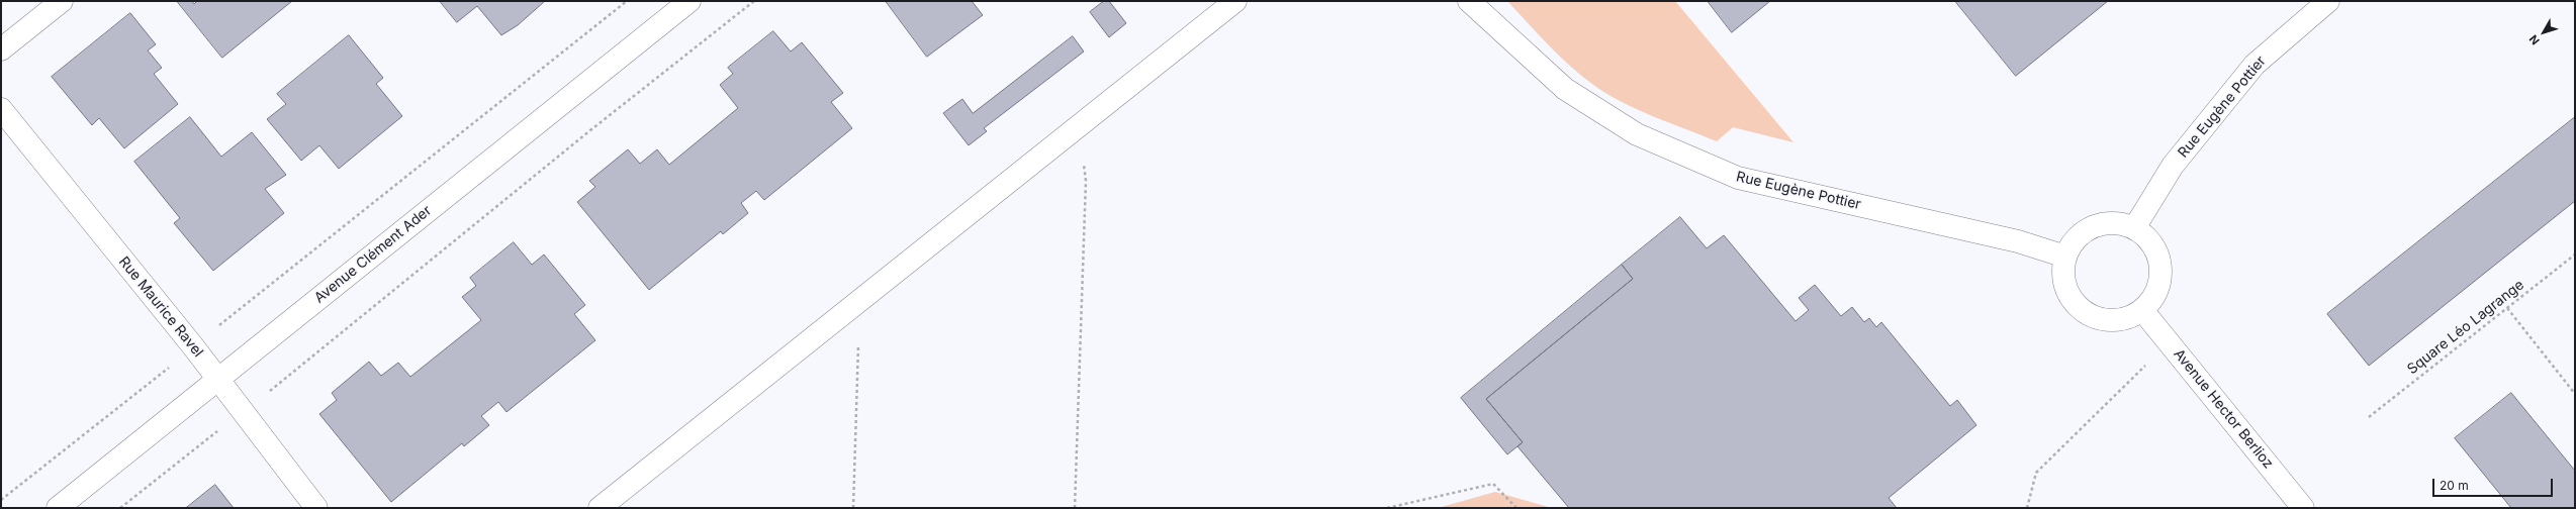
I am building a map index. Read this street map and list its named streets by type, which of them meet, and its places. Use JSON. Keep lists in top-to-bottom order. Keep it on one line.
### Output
{"streets":{"street":["Rue Eugène Pottier","Avenue Clément Ader","Rue Maurice Ravel","Avenue Hector Berlioz"],"path":["Square Léo Lagrange"]},"crossings":[["Rue Eugène Pottier","Avenue Hector Berlioz"],["Avenue Clément Ader","Rue Maurice Ravel"]],"scale_bar":"20 m","north":"bottom left"}
